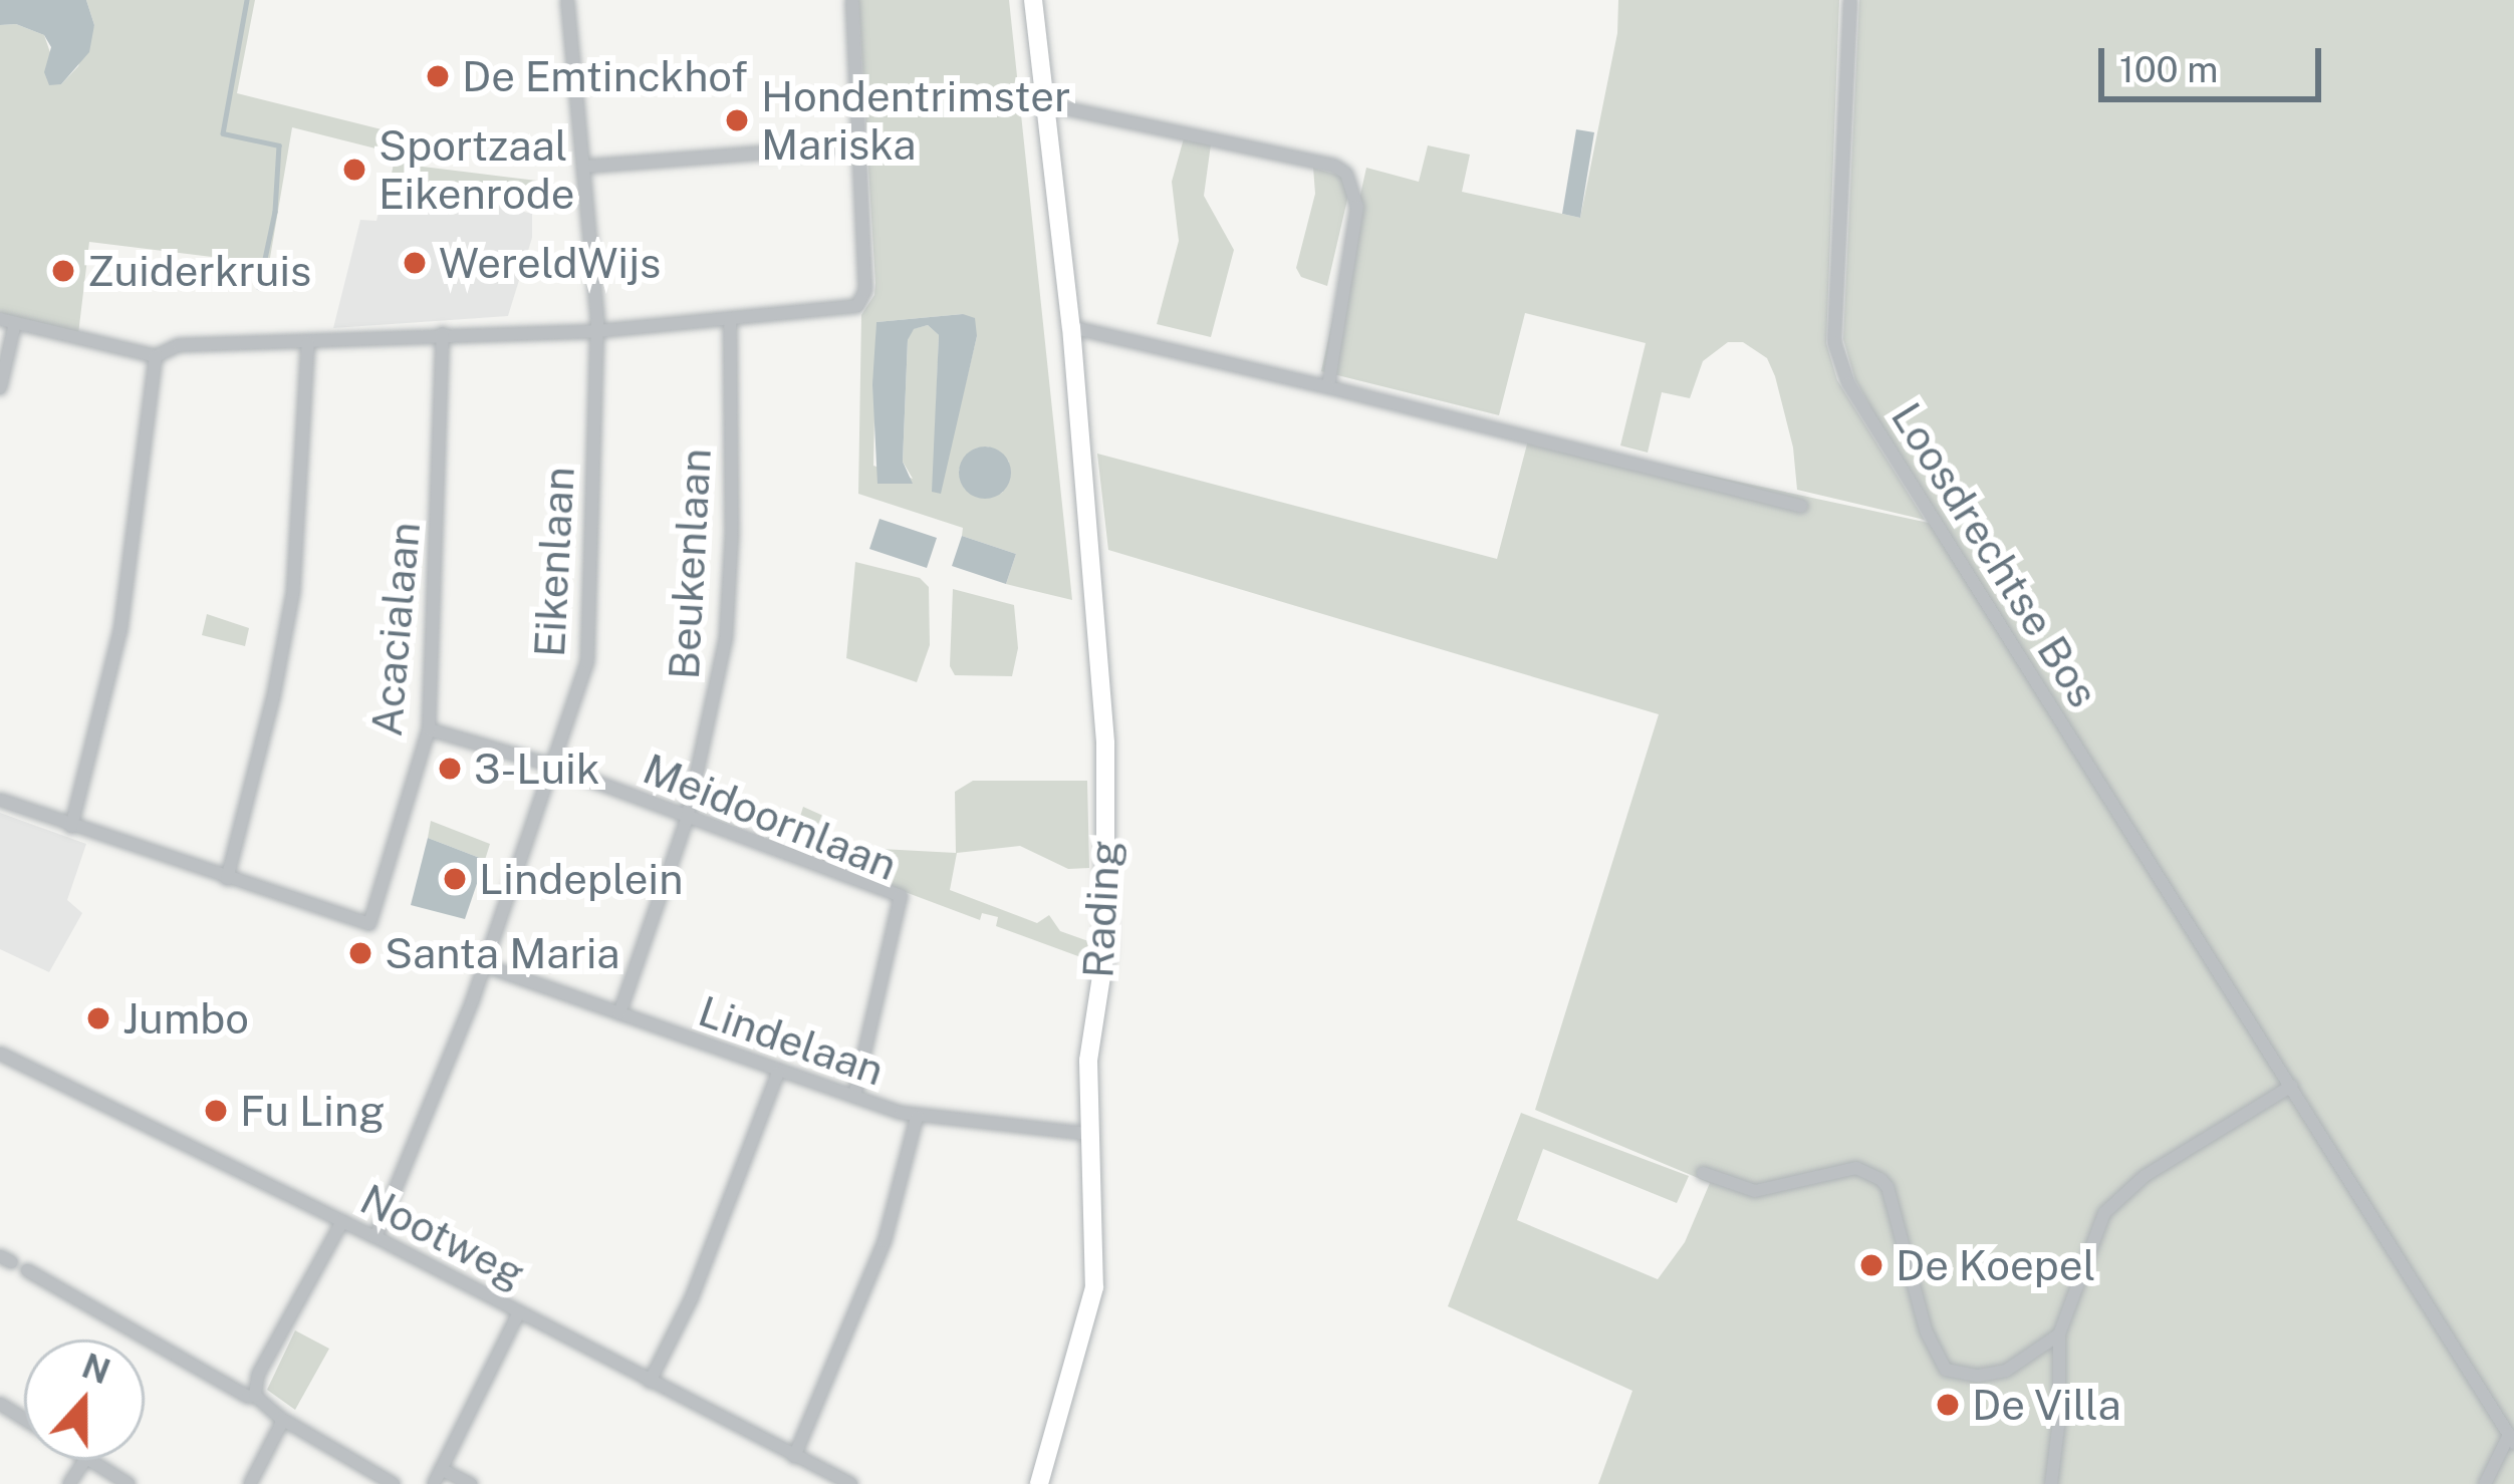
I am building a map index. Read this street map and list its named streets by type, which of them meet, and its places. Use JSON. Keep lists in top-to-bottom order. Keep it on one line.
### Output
{"streets":{"main road":["Rading"],"street":["Loosdrechtse Bos","Eikenlaan","Beukenlaan","Acacialaan","Meidoornlaan","Lindelaan","Nootweg"]},"crossings":[["Eikenlaan","Meidoornlaan"],["Eikenlaan","Lindelaan"],["Eikenlaan","Nootweg"],["Beukenlaan","Meidoornlaan"],["Beukenlaan","Lindelaan"],["Acacialaan","Meidoornlaan"],["Meidoornlaan","Lindelaan"],["Rading","Lindelaan"]],"places":["De Emtinckhof","Hondentrimster Mariska","Sportzaal Eikenrode","WereldWijs","Zuiderkruis","3-Luik","Lindeplein","Santa Maria","Jumbo","Fu Ling","De Koepel","De Villa"],"scale_bar":"100 m","north":"top"}
